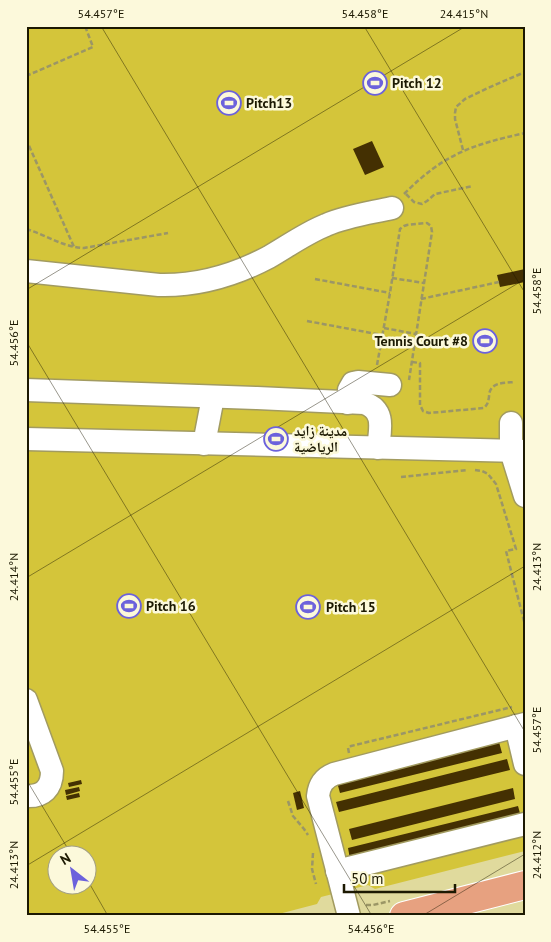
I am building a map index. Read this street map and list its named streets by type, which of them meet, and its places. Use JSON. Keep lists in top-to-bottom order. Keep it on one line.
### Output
{"places":{"sports":["Pitch 12","Pitch13","Tennis Court #8","مدينة زايد الرياضية","Pitch 16","Pitch 15"]},"scale_bar":"50 m","north":"top left","coordinates":["54.457°E","54.458°E","24.415°N","54.456°E","24.413°N","24.414°N","54.455°E","24.412°N"]}
